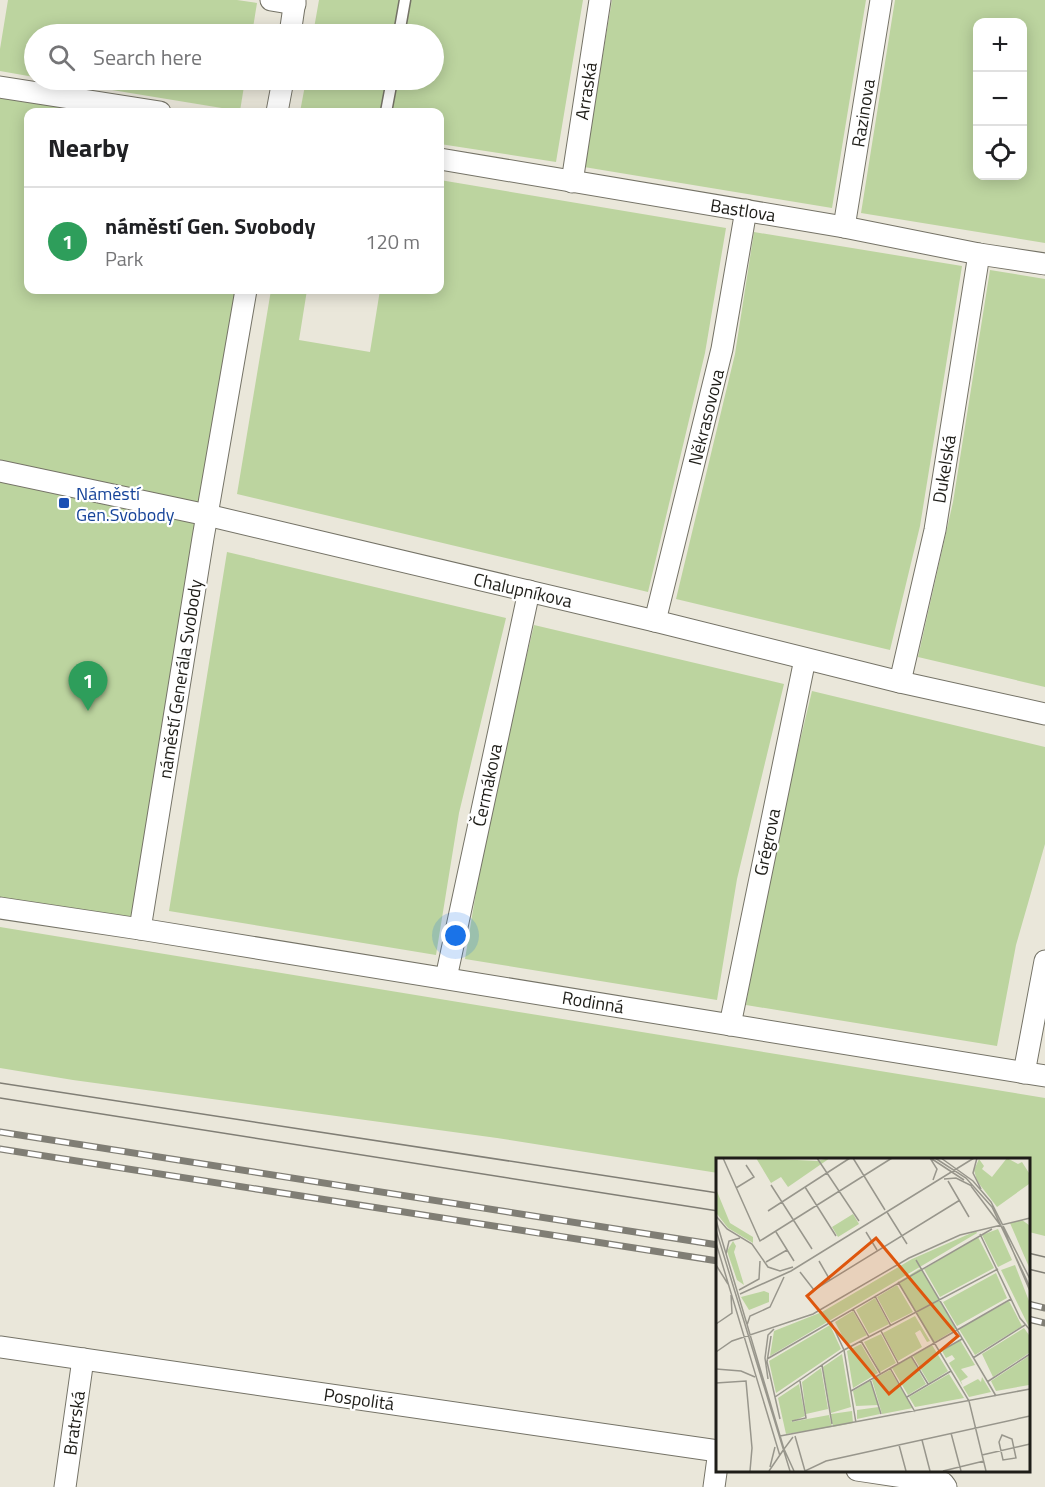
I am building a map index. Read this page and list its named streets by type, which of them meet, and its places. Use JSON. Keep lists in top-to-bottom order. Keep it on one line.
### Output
{"streets":{"street":["Arraská","Razinova","Bastlova","Někrasovova","Dukelská","Chalupníkova","náměstí Generála Svobody","Čermákova","Grégrova","Rodinná","Pospolitá","Bratrská"]},"crossings":[["Arraská","Bastlova"],["Razinova","Bastlova"],["Bastlova","Někrasovova"],["Bastlova","Dukelská"],["Někrasovova","Chalupníkova"],["Dukelská","Chalupníkova"],["Chalupníkova","náměstí Generála Svobody"],["Chalupníkova","Čermákova"],["Chalupníkova","Grégrova"],["náměstí Generála Svobody","Rodinná"],["Čermákova","Rodinná"],["Grégrova","Rodinná"],["Pospolitá","Bratrská"]],"places":{"transit":["Náměstí Gen.Svobody"]},"page":{"map_buttons":["+","−"],"search":"Search here","heading":"Nearby","list":[{"mark":"1","name":"náměstí Gen. Svobody","note":"Park","value":"120 m"}],"pins":"1"}}
